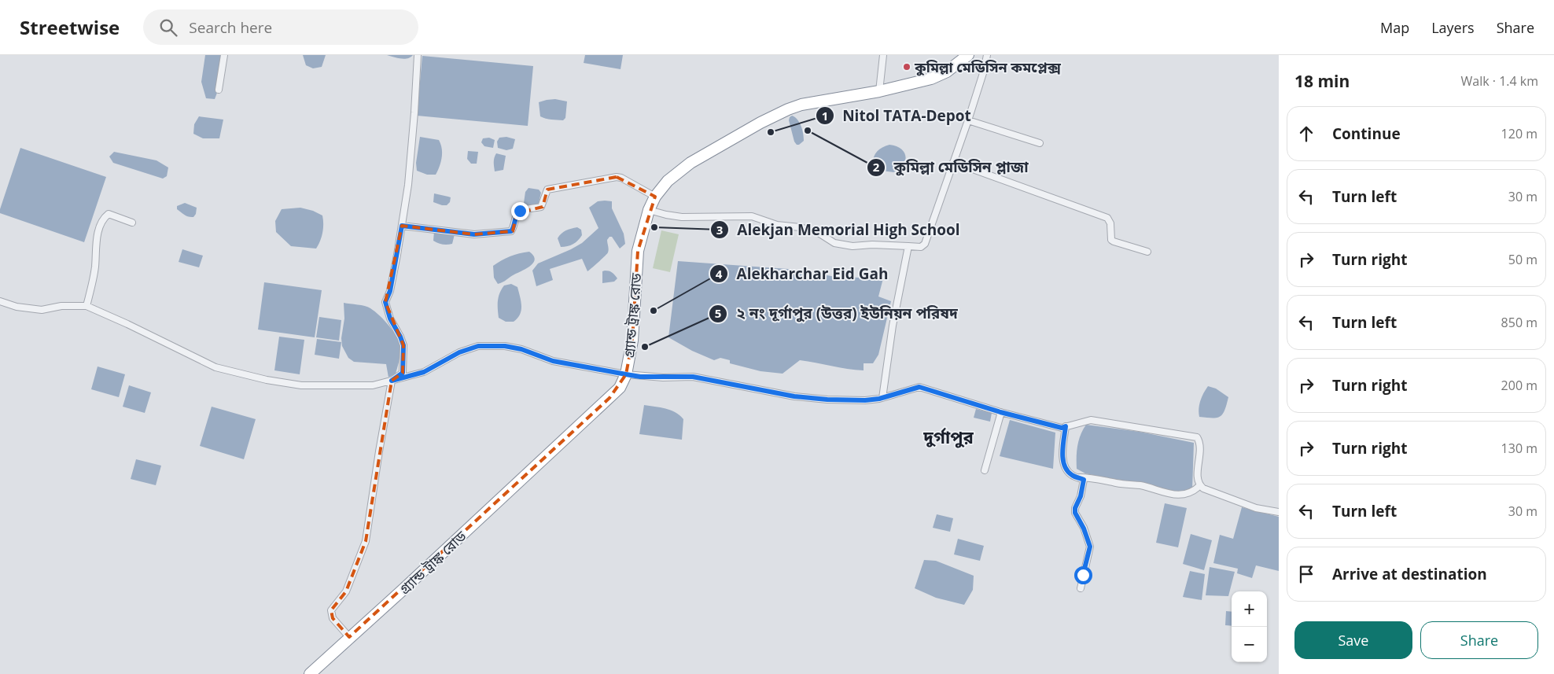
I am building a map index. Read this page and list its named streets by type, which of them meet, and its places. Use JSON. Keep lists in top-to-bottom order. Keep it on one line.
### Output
{"streets":{"highway":["গ্র্যান্ড ট্রাঙ্ক রোড"]},"districts":["দুর্গাপুর"],"places":["কুমিল্লা মেডিসিন কমপ্লেক্স","কুমিল্লা মেডিসিন প্লাজা","Nitol TATA-Depot","Alekjan Memorial High School","Alekharchar Eid Gah","২ নং দূর্গাপুর (উত্তর) ইউনিয়ন পরিষদ"],"page":{"header":"Streetwise","search":"Search here","nav":["Map","Layers","Share"],"heading":["18 min","Walk · 1.4 km"],"list":[["Continue","120 m"],["Turn left","30 m"],["Turn right","50 m"],["Turn left","850 m"],["Turn right","200 m"],["Turn right","130 m"],["Turn left","30 m"],"Arrive at destination"],"map_buttons":["+","−"],"buttons":["Save","Share"]}}
